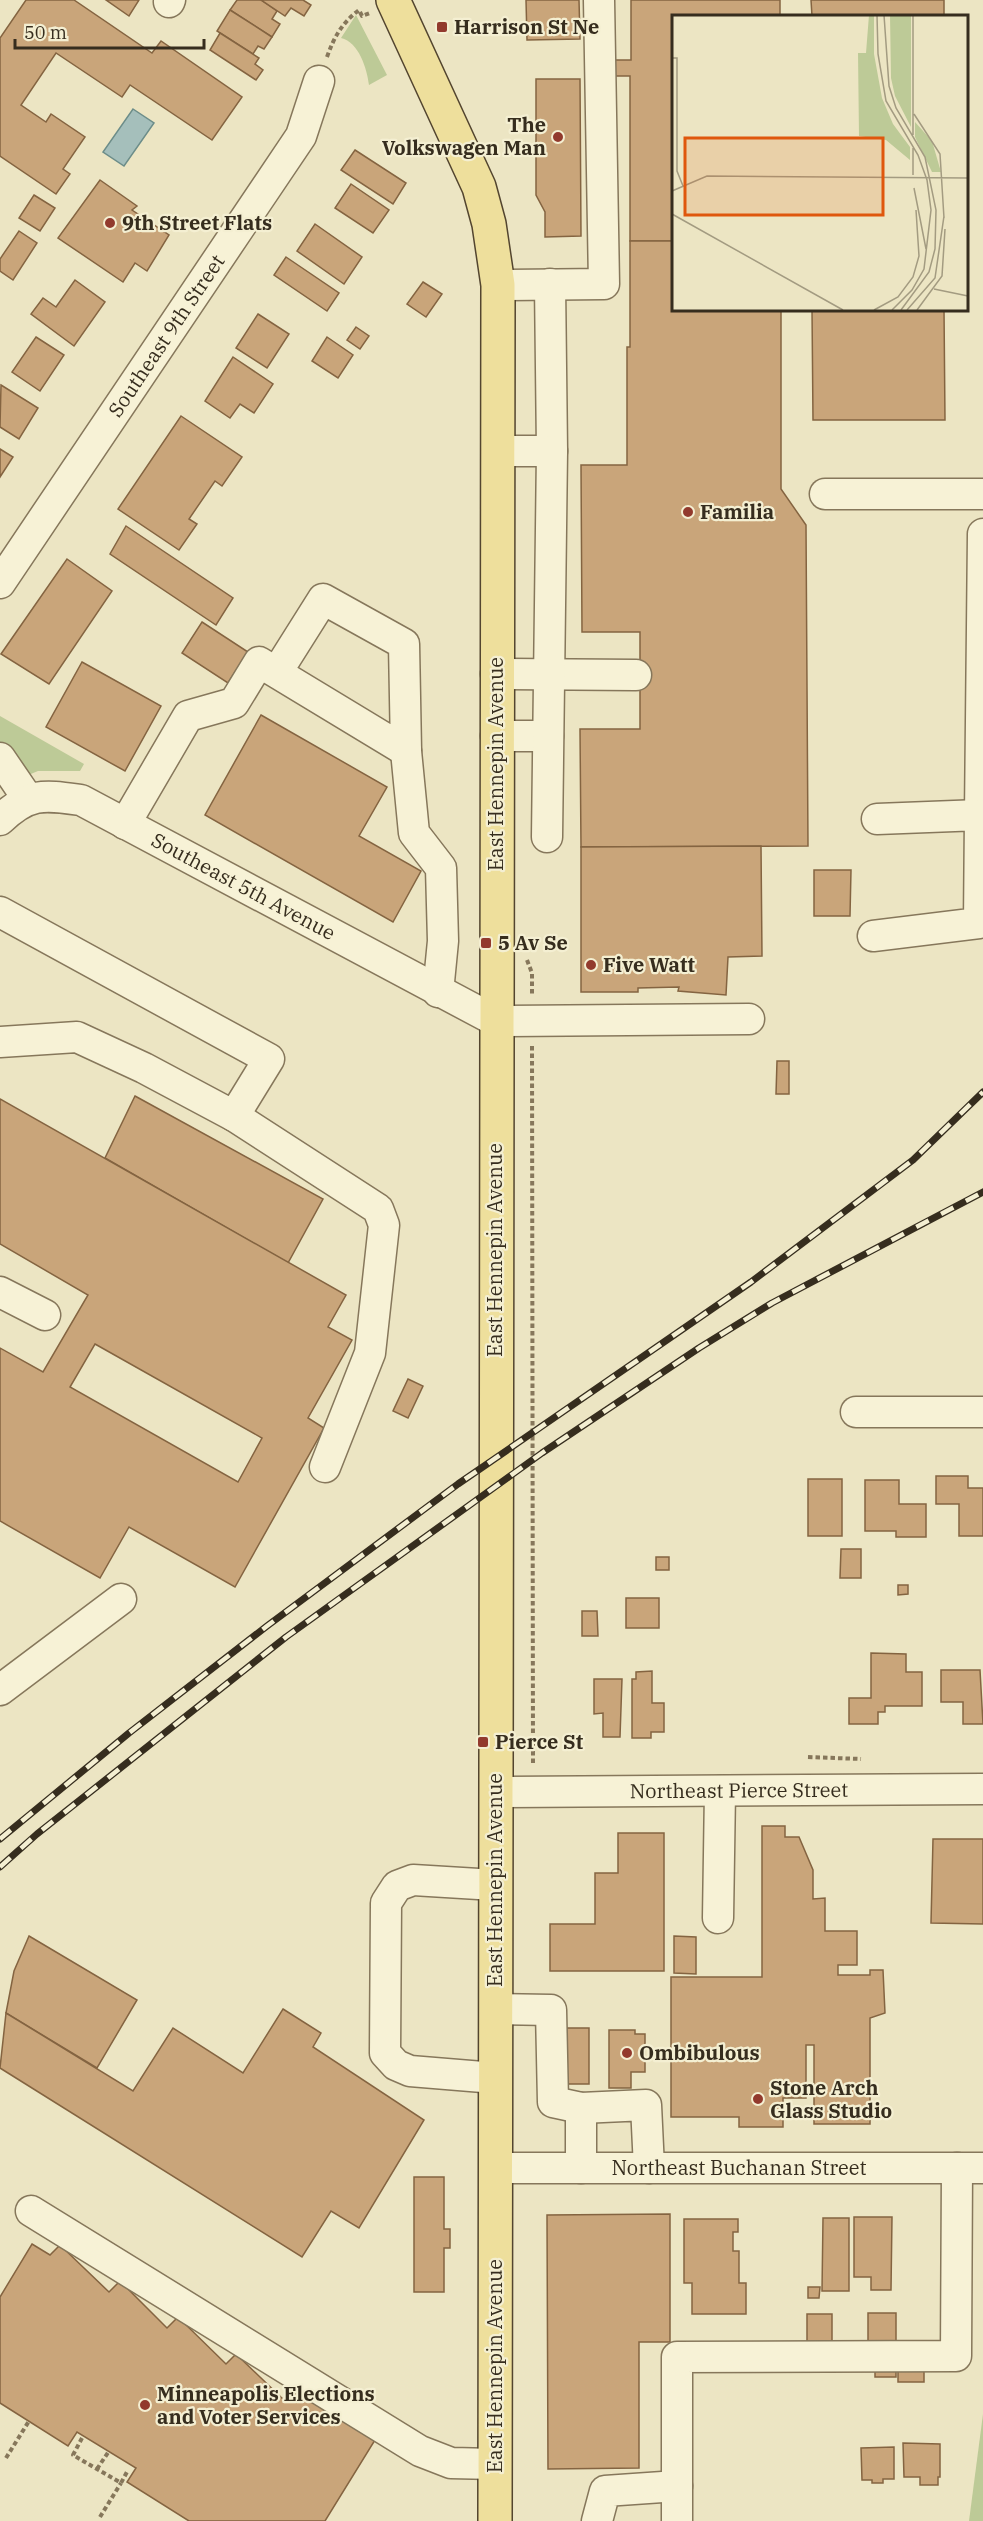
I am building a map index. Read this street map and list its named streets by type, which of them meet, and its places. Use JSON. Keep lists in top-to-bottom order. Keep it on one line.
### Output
{"streets":{"main road":["East Hennepin Avenue"],"street":["Southeast 9th Street","Southeast 5th Avenue","Northeast Pierce Street","Northeast Buchanan Street"]},"crossings":[["East Hennepin Avenue","Southeast 5th Avenue"],["East Hennepin Avenue","Northeast Pierce Street"],["East Hennepin Avenue","Northeast Buchanan Street"]],"places":{"transit":["Harrison St Ne","5 Av Se","Pierce St"],"other":["The Volkswagen Man","9th Street Flats","Familia","Five Watt","Ombibulous","Stone Arch Glass Studio","Minneapolis Elections and Voter Services"]},"scale_bar":"50 m"}
